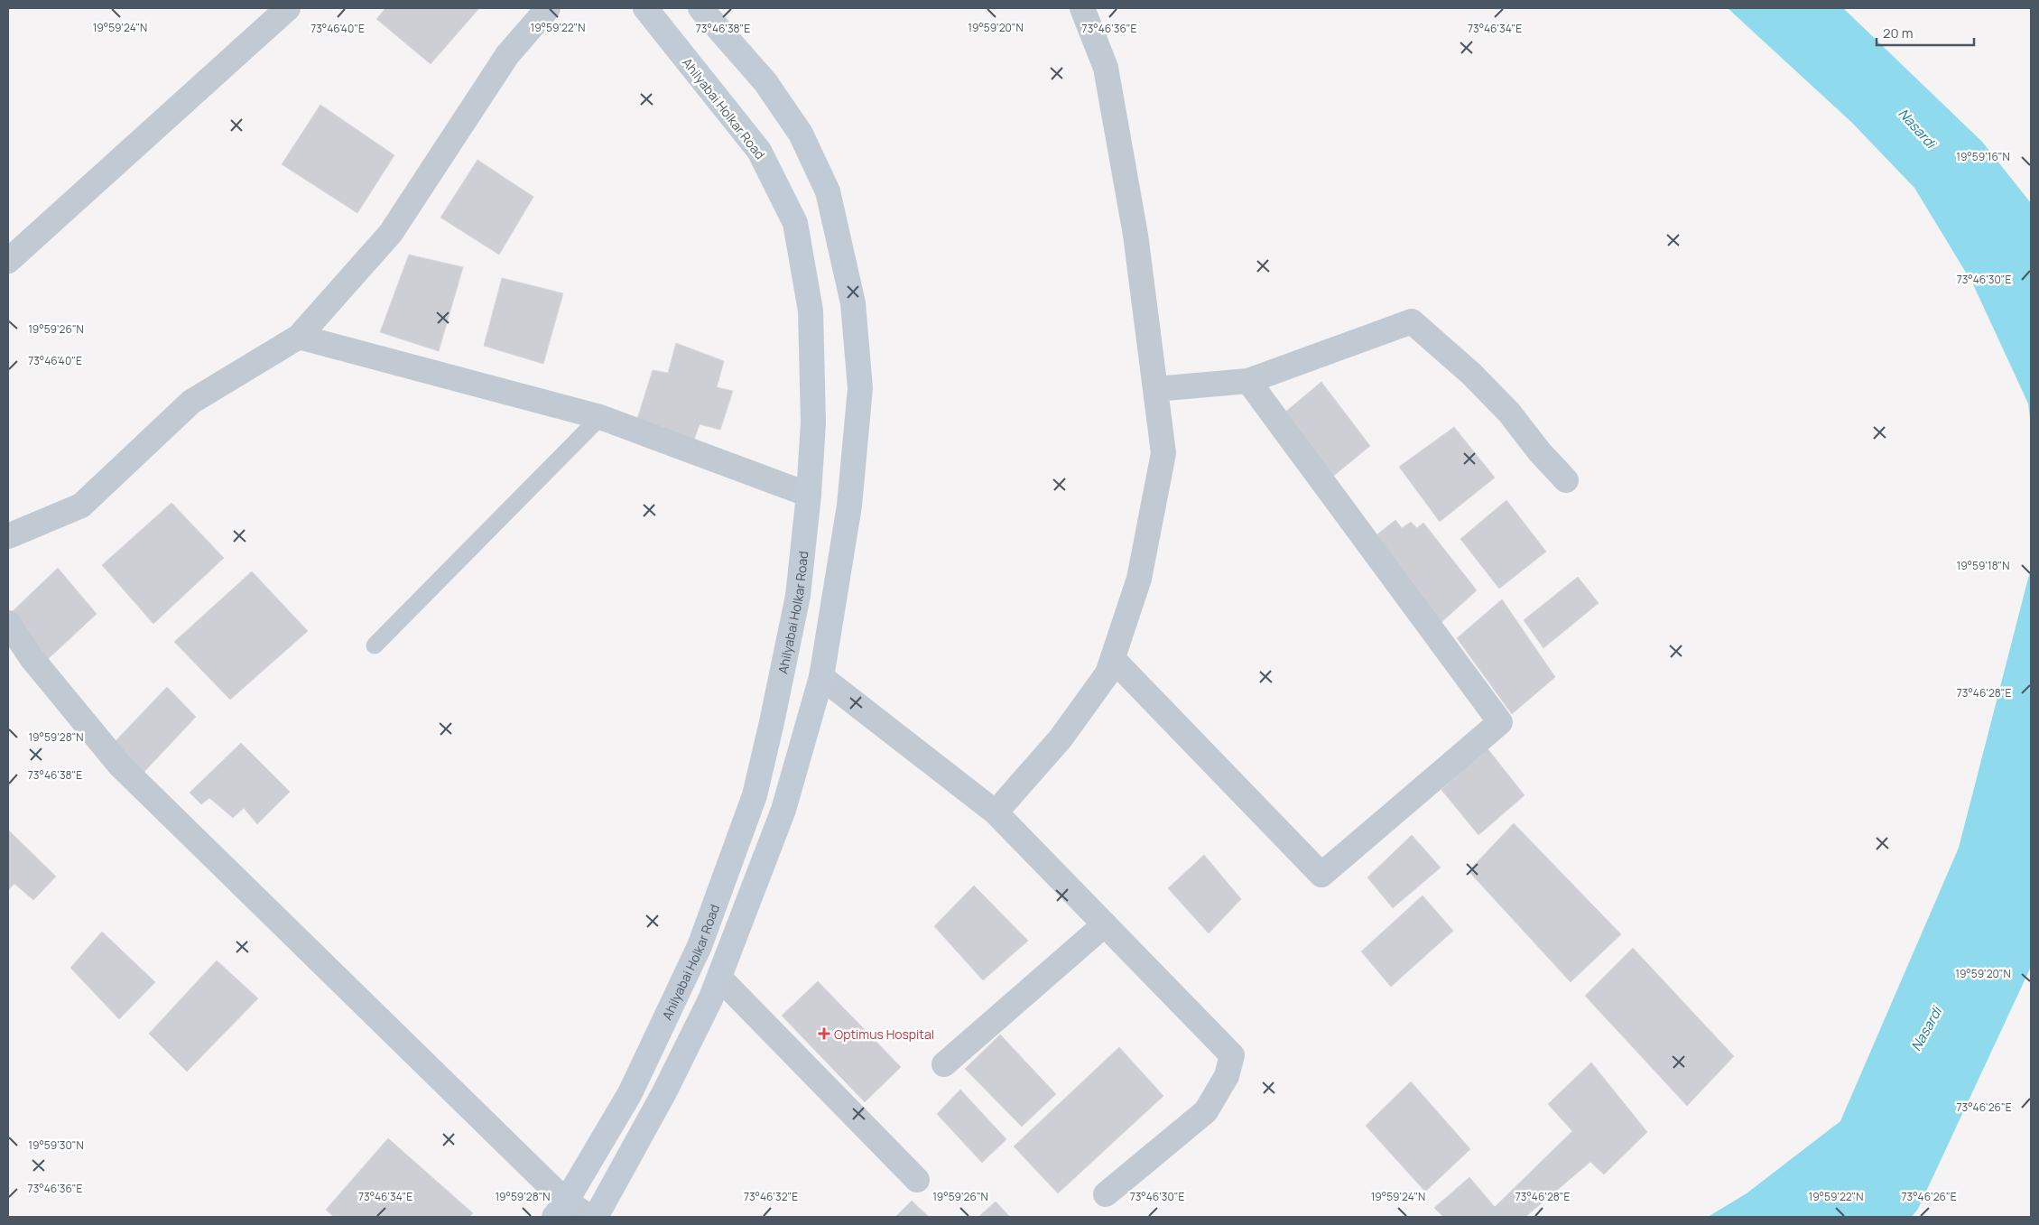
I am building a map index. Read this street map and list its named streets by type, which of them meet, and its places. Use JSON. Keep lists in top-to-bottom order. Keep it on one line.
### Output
{"streets":{"main road":["Ahilyabai Holkar Road"]},"water":["Nasardi"],"places":{"health":["Optimus Hospital"]},"scale_bar":"20 m","coordinates":["19°59'24\"N","19°59'22\"N","19°59'20\"N","73°46'40\"E","73°46'38\"E","73°46'36\"E","73°46'34\"E","19°59'16\"N","73°46'30\"E","19°59'26\"N","19°59'18\"N","73°46'28\"E","19°59'28\"N","73°46'26\"E","19°59'30\"N","73°46'32\"E"]}
